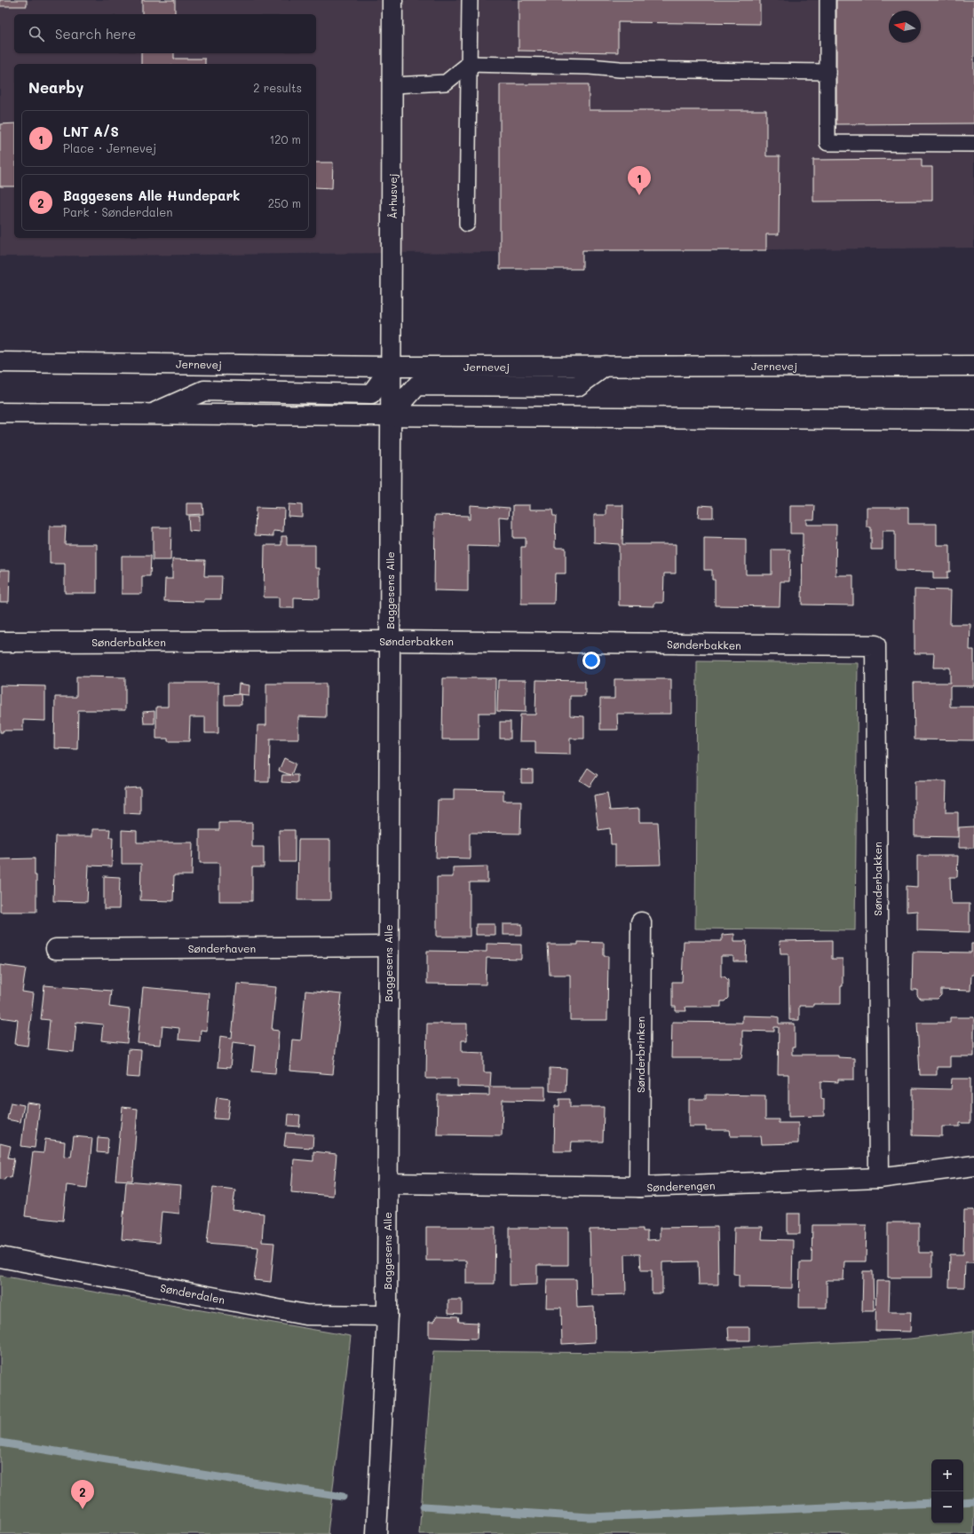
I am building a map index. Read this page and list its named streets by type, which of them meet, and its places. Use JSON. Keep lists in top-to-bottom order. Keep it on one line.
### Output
{"streets":{"street":["Århusvej","Jernevej","Baggesens Alle","Sønderbakken","Sønderhaven","Sønderbrinken","Sønderengen","Sønderdalen"]},"crossings":[["Århusvej","Jernevej"],["Århusvej","Baggesens Alle"],["Baggesens Alle","Sønderbakken"],["Baggesens Alle","Sønderhaven"],["Baggesens Alle","Sønderengen"],["Baggesens Alle","Sønderdalen"],["Sønderbakken","Sønderengen"],["Sønderbrinken","Sønderengen"]],"north":"left","page":{"search":"Search here","heading":["Nearby","2 results"],"list":[{"mark":"1","name":"LNT A/S","note":"Place · Jernevej","value":"120 m"},{"mark":"2","name":"Baggesens Alle Hundepark","note":"Park · Sønderdalen","value":"250 m"}],"pins":["1","2"],"map_buttons":["+","−"]}}
